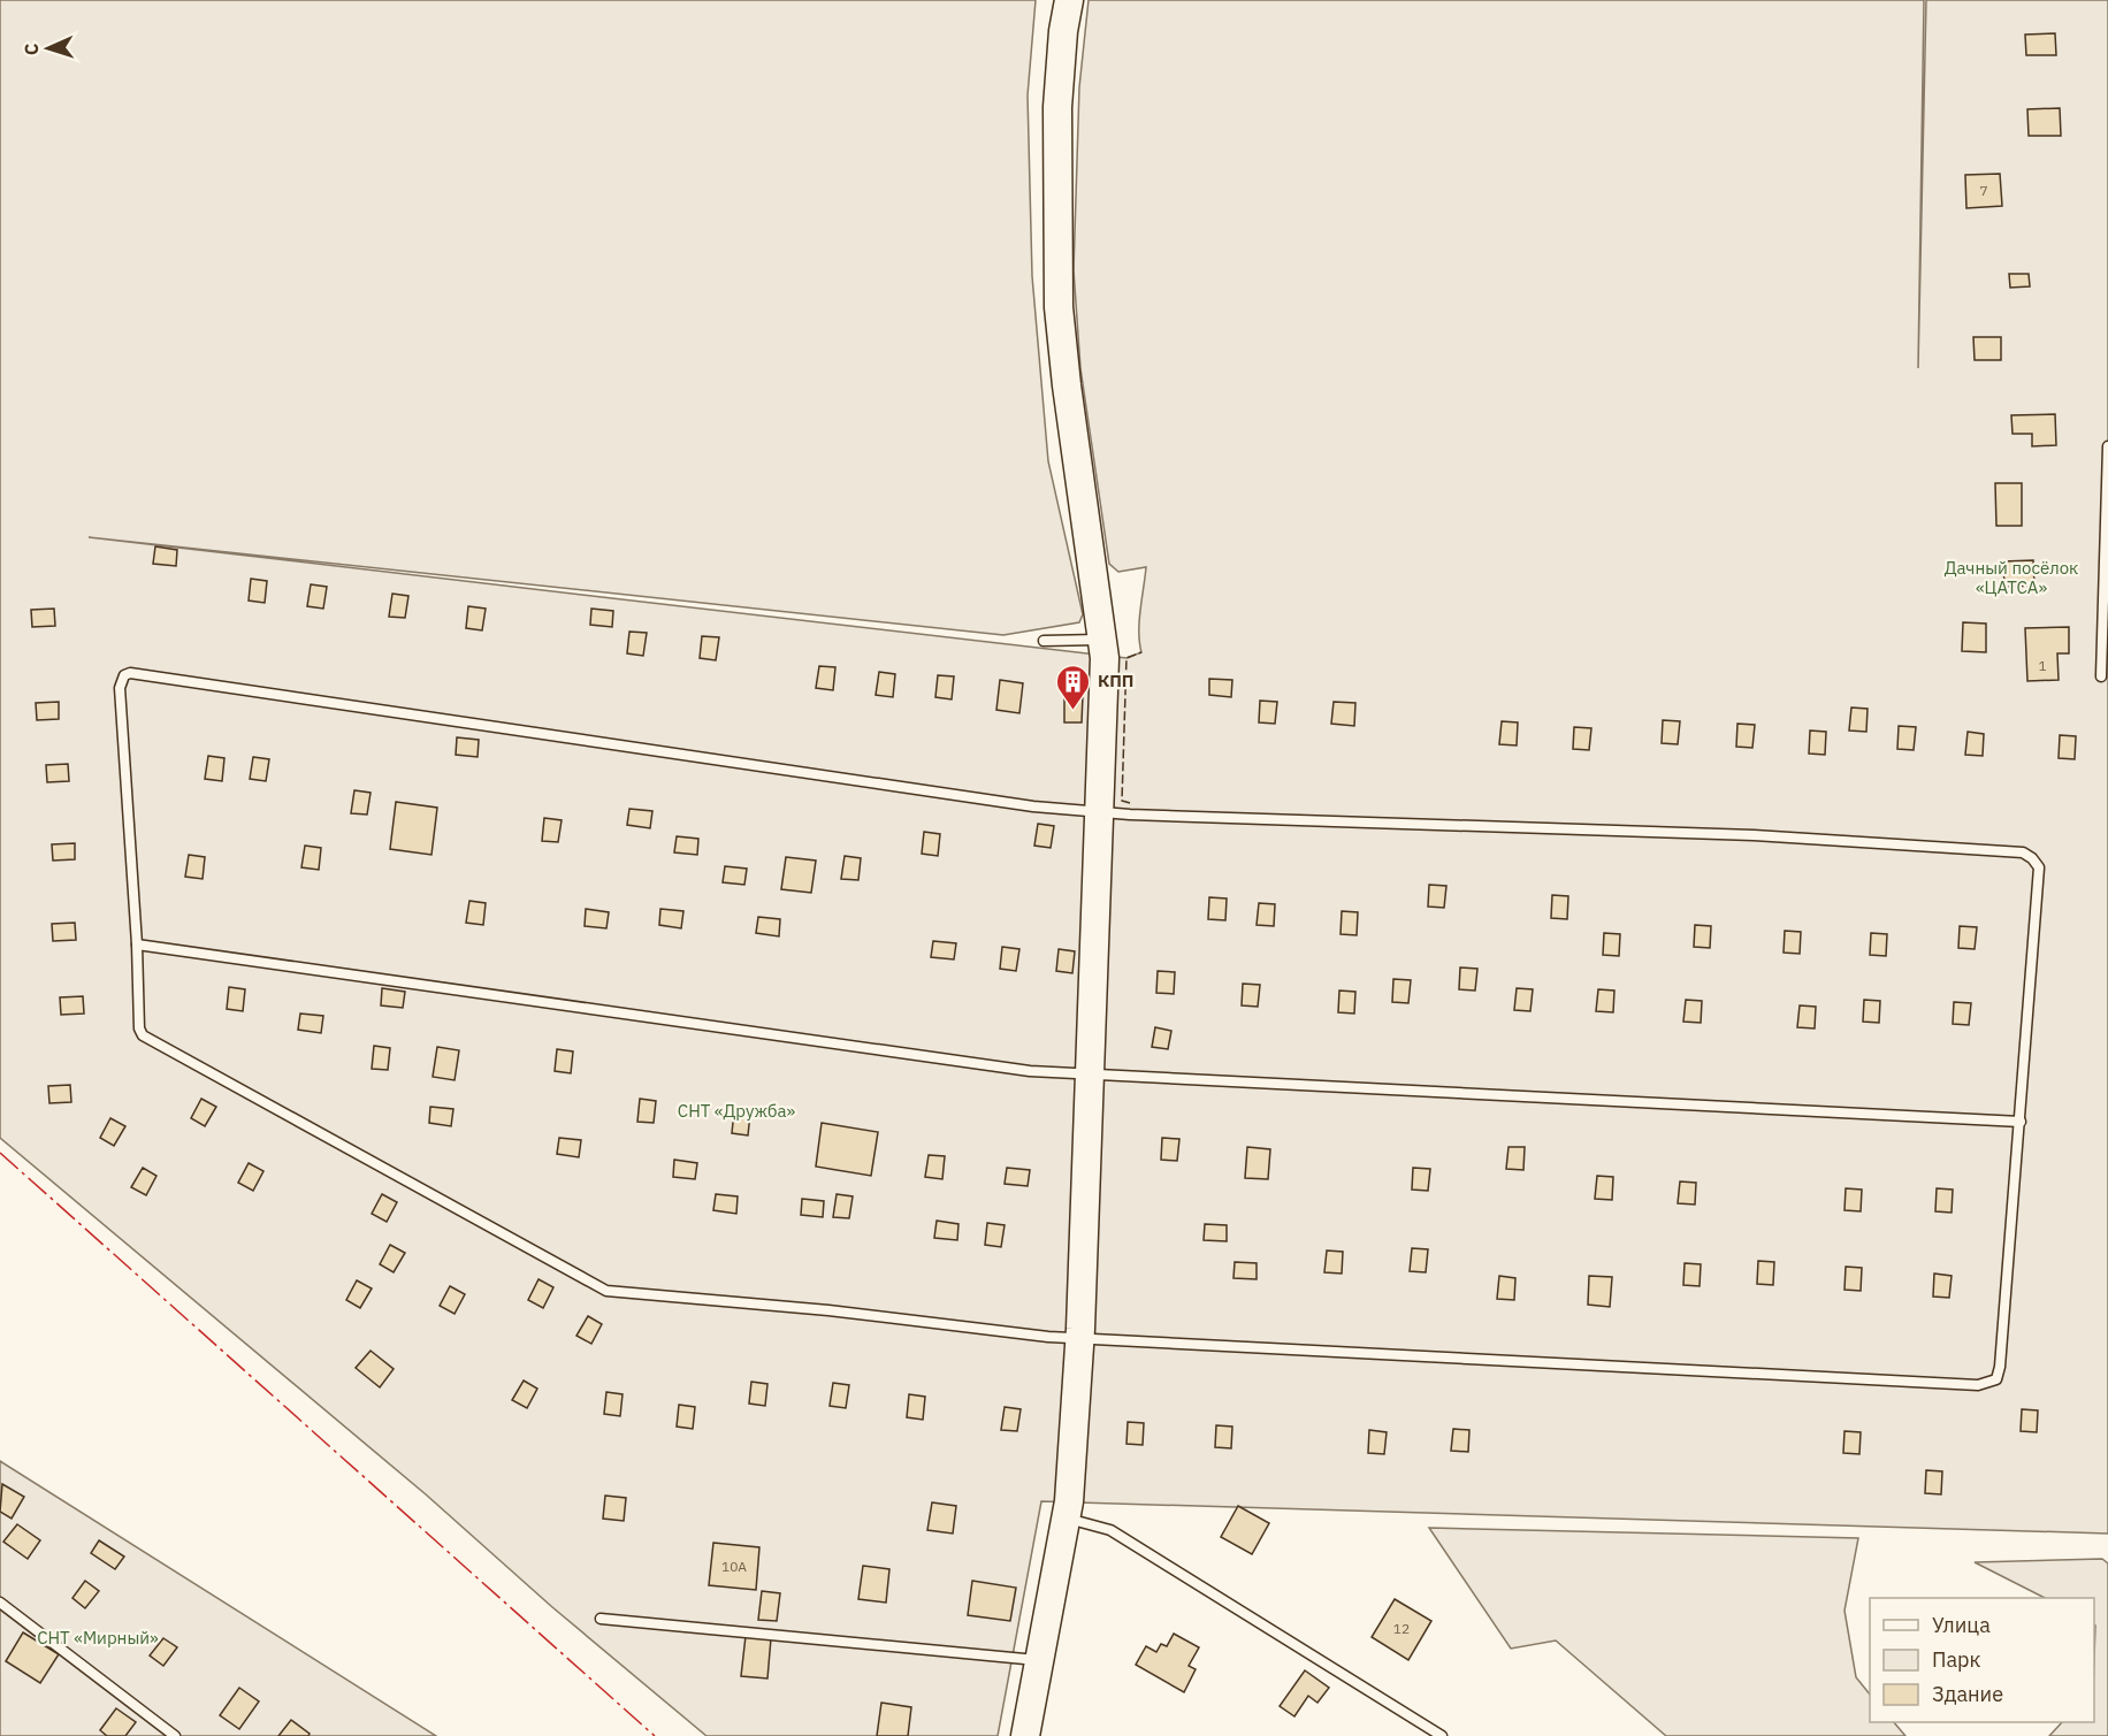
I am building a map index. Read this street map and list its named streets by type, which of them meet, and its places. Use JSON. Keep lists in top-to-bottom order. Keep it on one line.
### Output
{"parks":["Дачный посёлок «ЦАТСА»","СНТ «Дружба»","СНТ «Мирный»"],"places":{"building":["КПП"]},"house_numbers":["7","1","10А","12"],"legend":["Улица","Парк","Здание"],"north":"left"}
